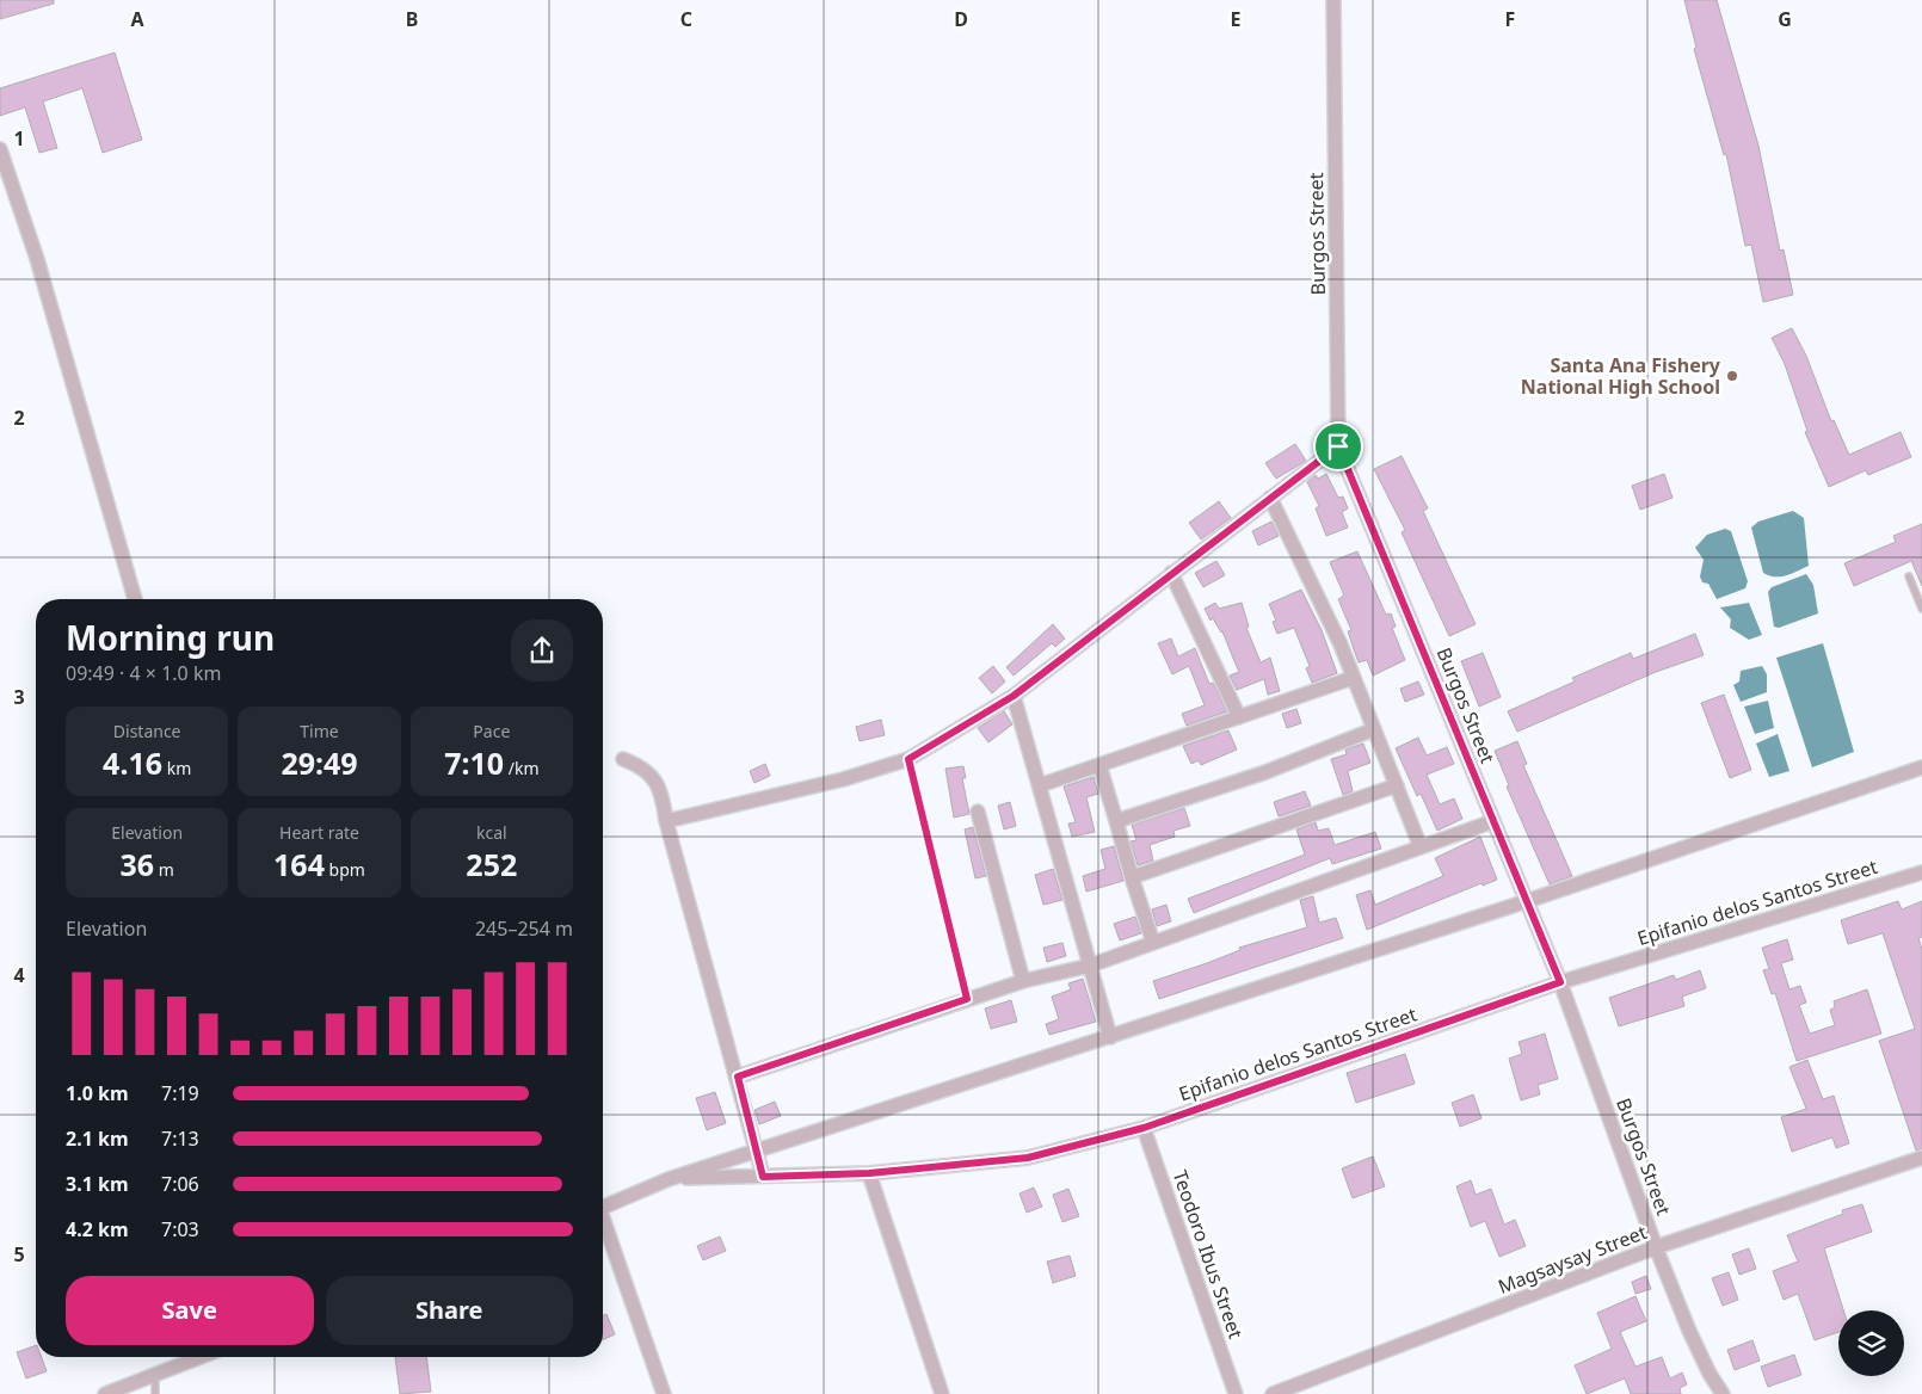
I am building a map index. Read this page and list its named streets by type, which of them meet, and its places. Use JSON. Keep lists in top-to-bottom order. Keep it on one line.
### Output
{"streets":{"street":["Burgos Street","Epifanio delos Santos Street","Teodoro Ibus Street","Magsaysay Street"]},"crossings":[["Burgos Street","Epifanio delos Santos Street"],["Burgos Street","Magsaysay Street"],["Epifanio delos Santos Street","Teodoro Ibus Street"]],"places":["Santa Ana Fishery National High School"],"page":{"heading":["Morning run","09:49 · 4 × 1.0 km"],"stats":[["Distance","4.16 km"],["Time","29:49"],["Pace","7:10 /km"],["Elevation","36 m"],["Heart rate","164 bpm"],["kcal","252"]],"chart":["Elevation","245–254 m"],"list":[{"name":"1.0 km","note":"7:19"},{"name":"2.1 km","note":"7:13"},{"name":"3.1 km","note":"7:06"},{"name":"4.2 km","note":"7:03"}],"buttons":["Save","Share"]},"grid":{"columns":["A","B","C","D","E","F","G"],"rows":["1","2","3","4","5"]}}
